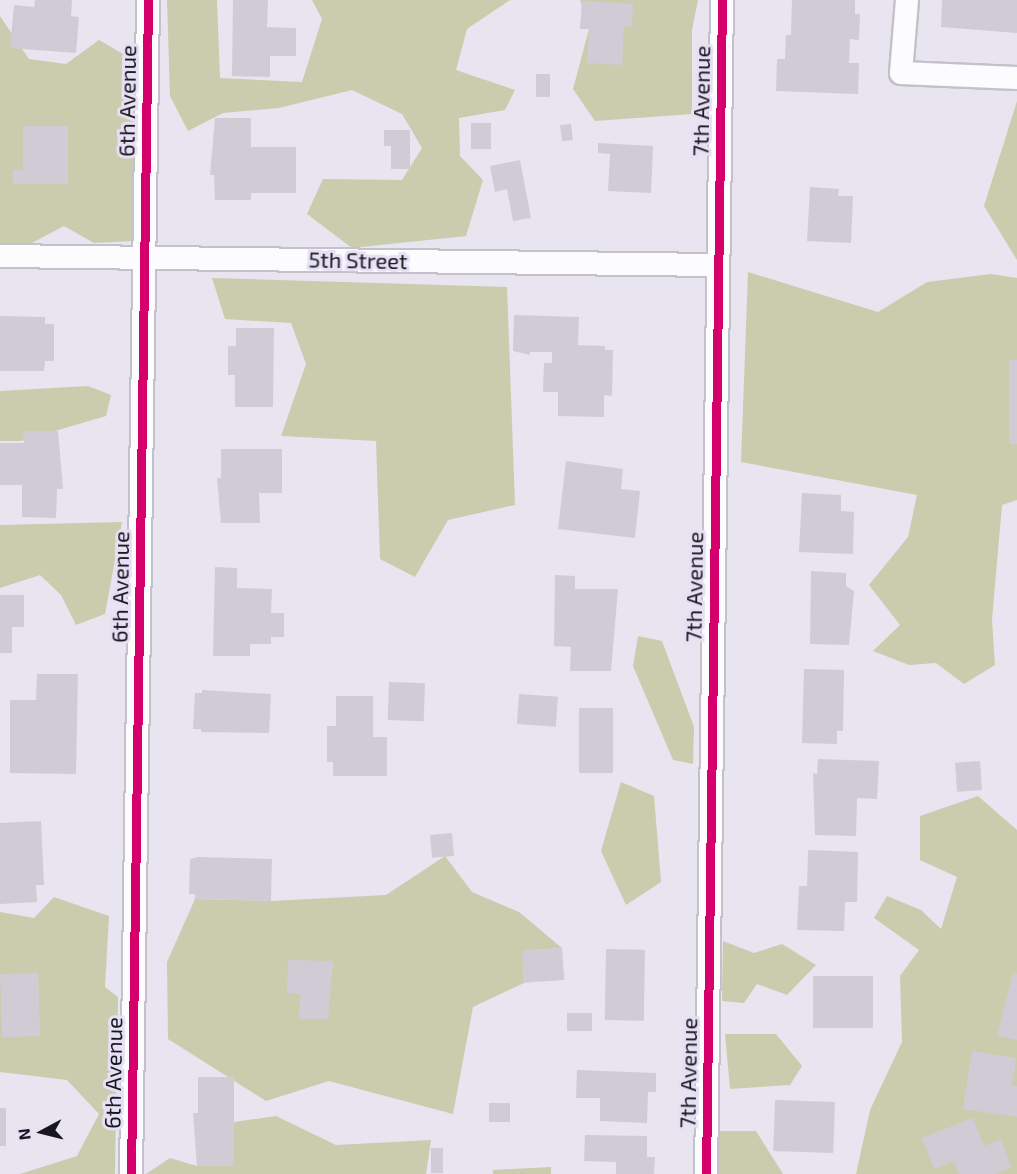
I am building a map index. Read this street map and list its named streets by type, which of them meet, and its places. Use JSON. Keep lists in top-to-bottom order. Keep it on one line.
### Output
{"streets":{"street":["6th Avenue","7th Avenue","5th Street"]},"crossings":[["6th Avenue","5th Street"],["7th Avenue","5th Street"]],"north":"left"}
